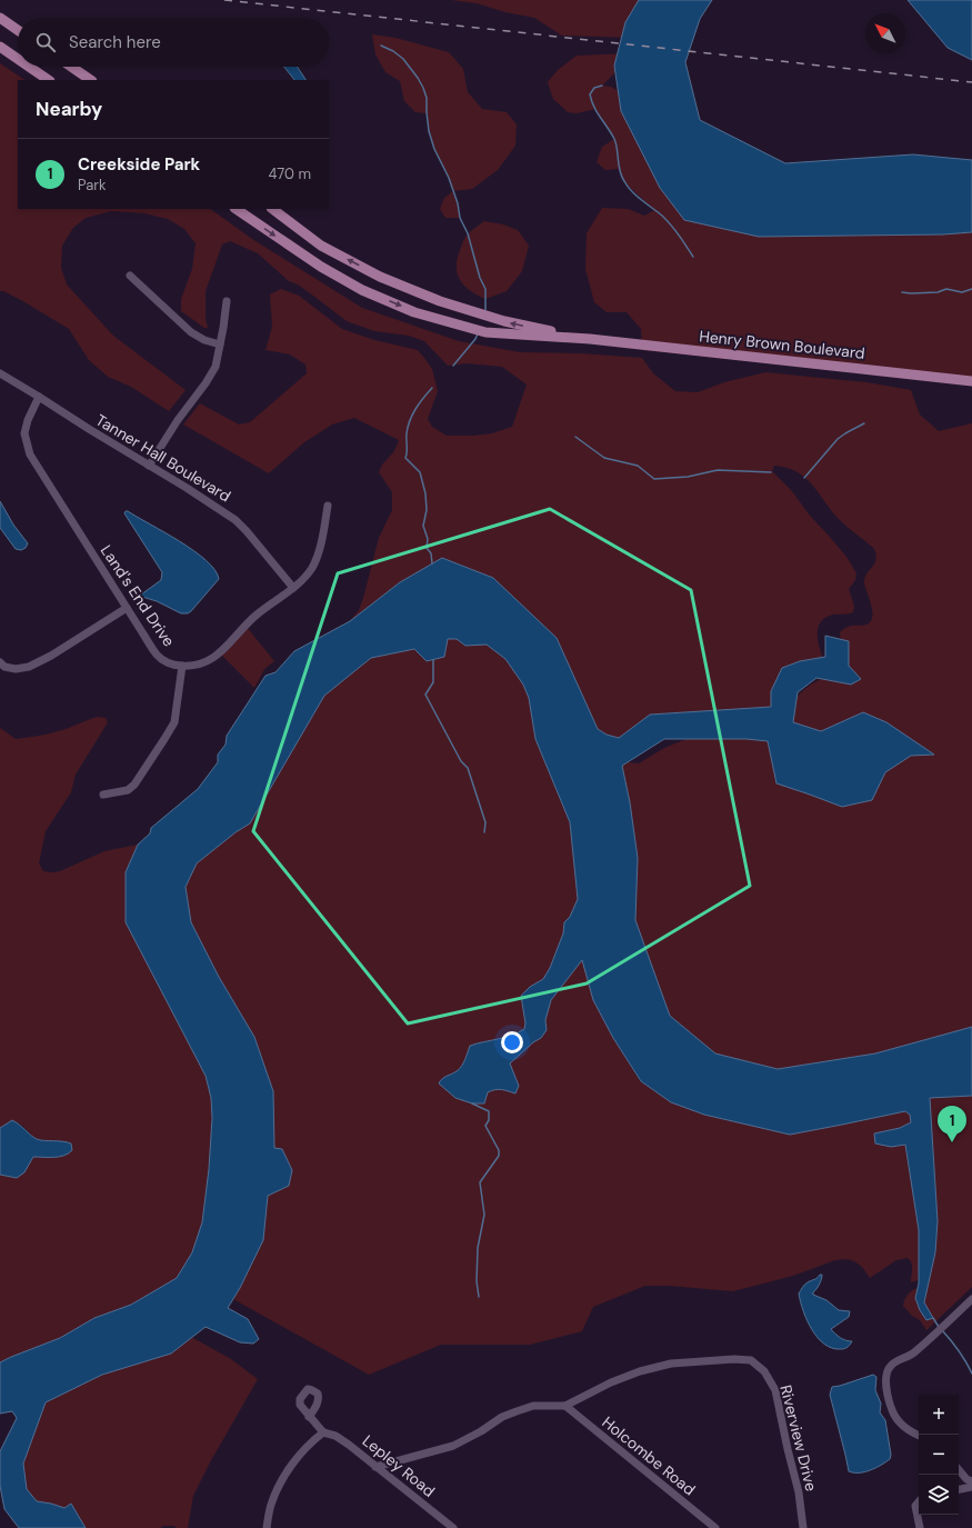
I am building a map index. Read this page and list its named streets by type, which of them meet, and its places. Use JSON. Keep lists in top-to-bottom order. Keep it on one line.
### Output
{"streets":{"main road":["Henry Brown Boulevard"],"street":["Tanner Hall Boulevard","Land's End Drive","Riverview Drive","Holcombe Road","Lepley Road"]},"crossings":[["Tanner Hall Boulevard","Land's End Drive"],["Riverview Drive","Holcombe Road"]],"north":"top left","page":{"search":"Search here","heading":"Nearby","list":[{"mark":"1","name":"Creekside Park","note":"Park","value":"470 m"}],"pins":"1","map_buttons":["+","−"]}}
